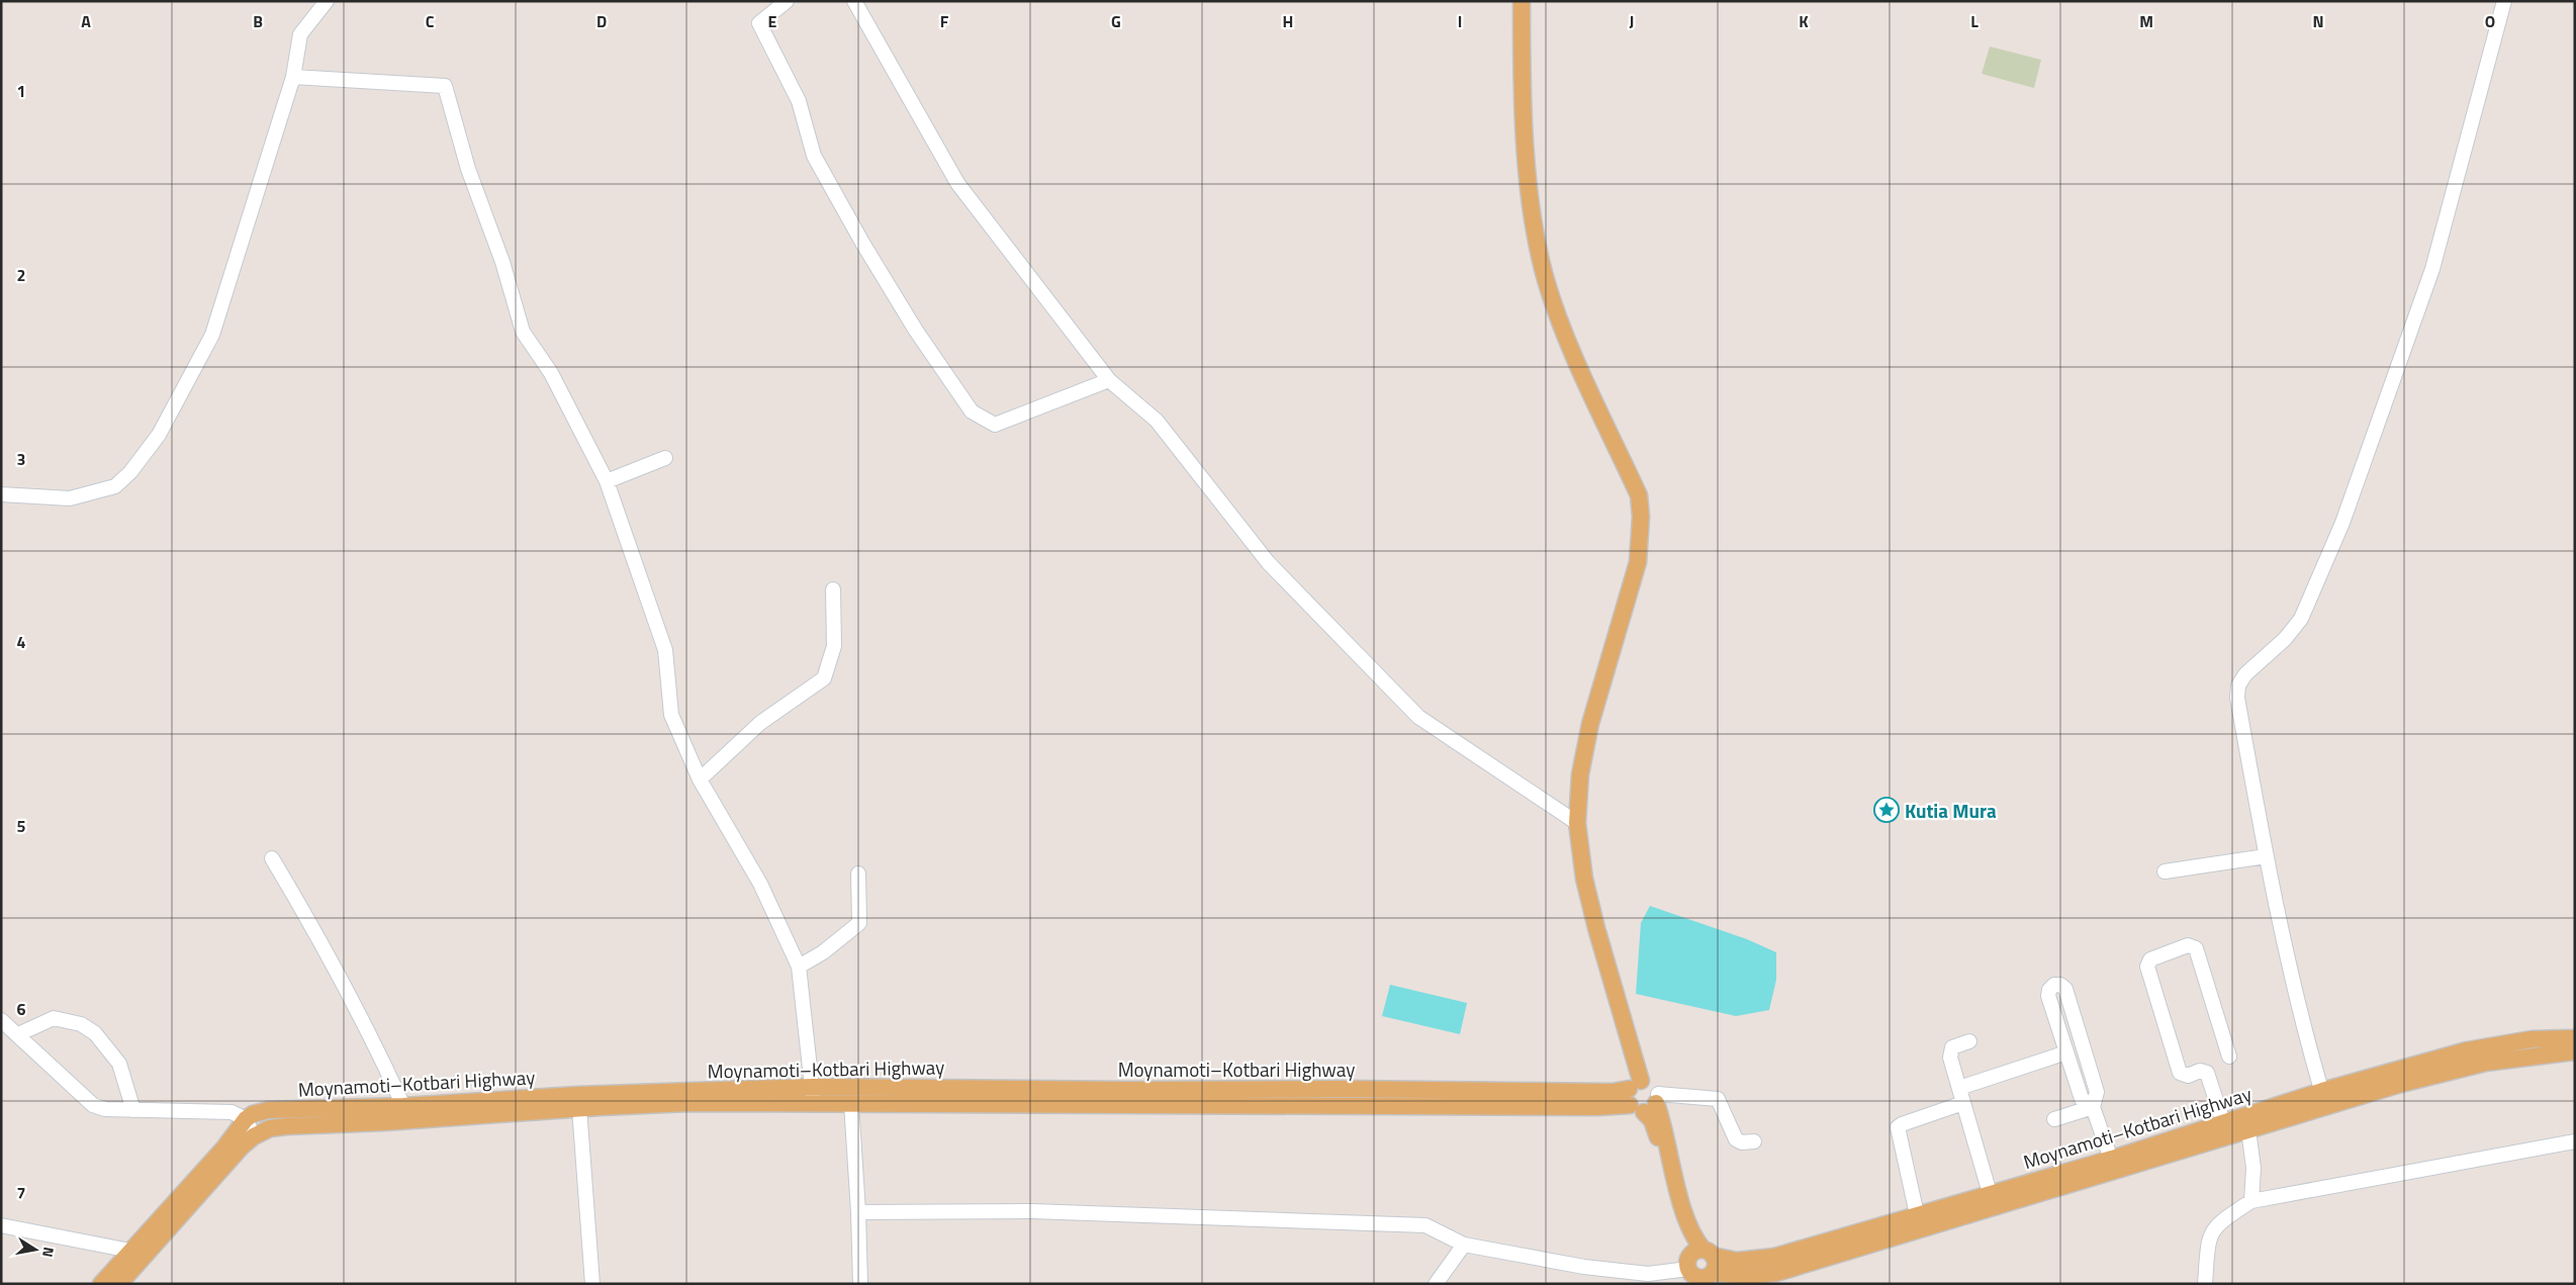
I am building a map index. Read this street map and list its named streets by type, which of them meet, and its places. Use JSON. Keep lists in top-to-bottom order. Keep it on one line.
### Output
{"streets":{"main road":["Moynamoti–Kotbari Highway"]},"places":{"place":["Kutia Mura"]},"north":"right","grid":{"columns":["A","B","C","D","E","F","G","H","I","J","K","L","M","N","O"],"rows":["1","2","3","4","5","6","7"]}}
